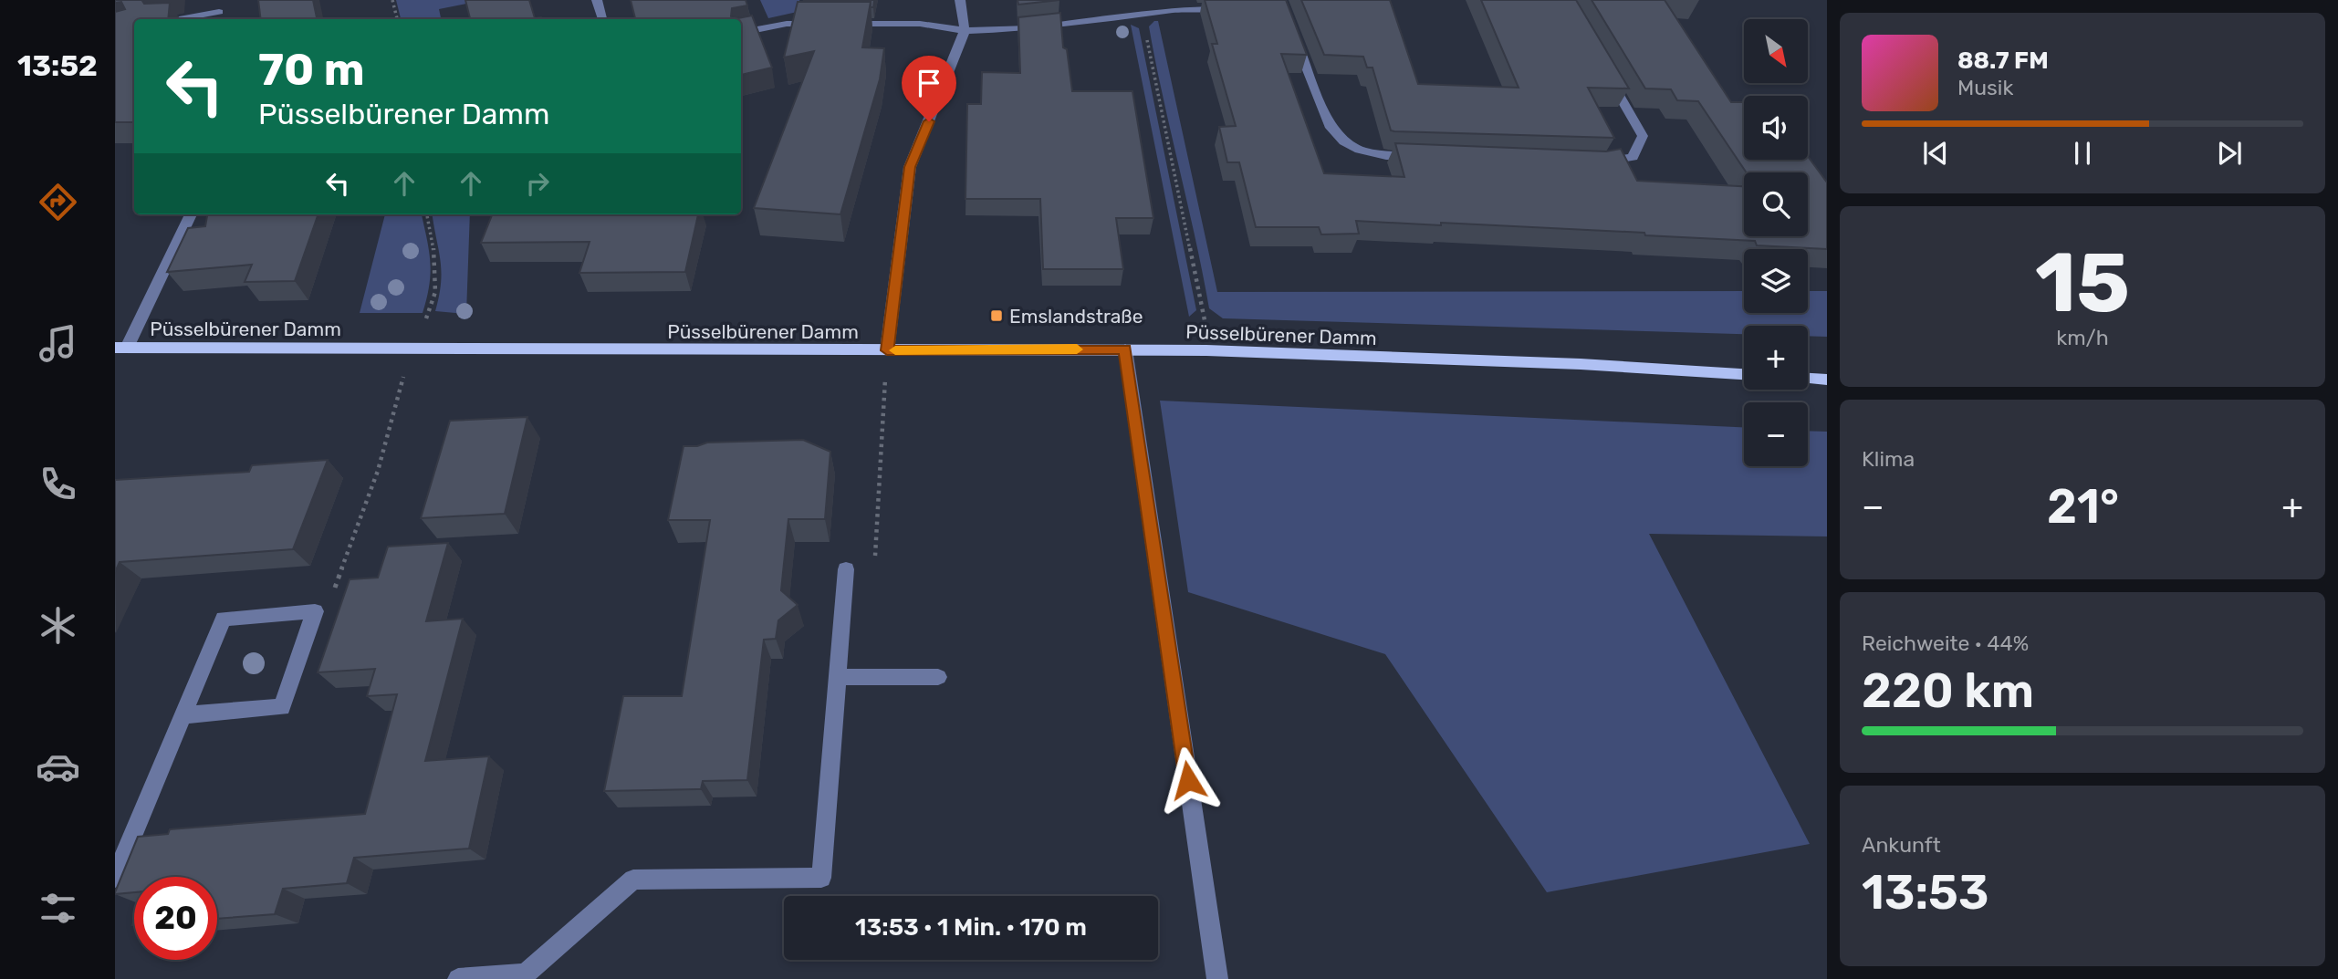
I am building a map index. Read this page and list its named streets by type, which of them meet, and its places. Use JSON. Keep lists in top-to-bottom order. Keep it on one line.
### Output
{"streets":{"main road":["Püsselbürener Damm"]},"places":{"transit":["Emslandstraße"]},"north":"bottom right","page":{"tabs":"13:52","map_buttons":["+","−"],"turn":["70 m","Püsselbürener Damm"],"song":["88.7 FM","Musik"],"tile":[["15","km/h"],"Klima",["Reichweite · 44%","220 km"],["Ankunft","13:53"]],"heat":["−","21°","+"],"limit":"20","trip":"13:53 · 1 Min. · 170 m"}}
